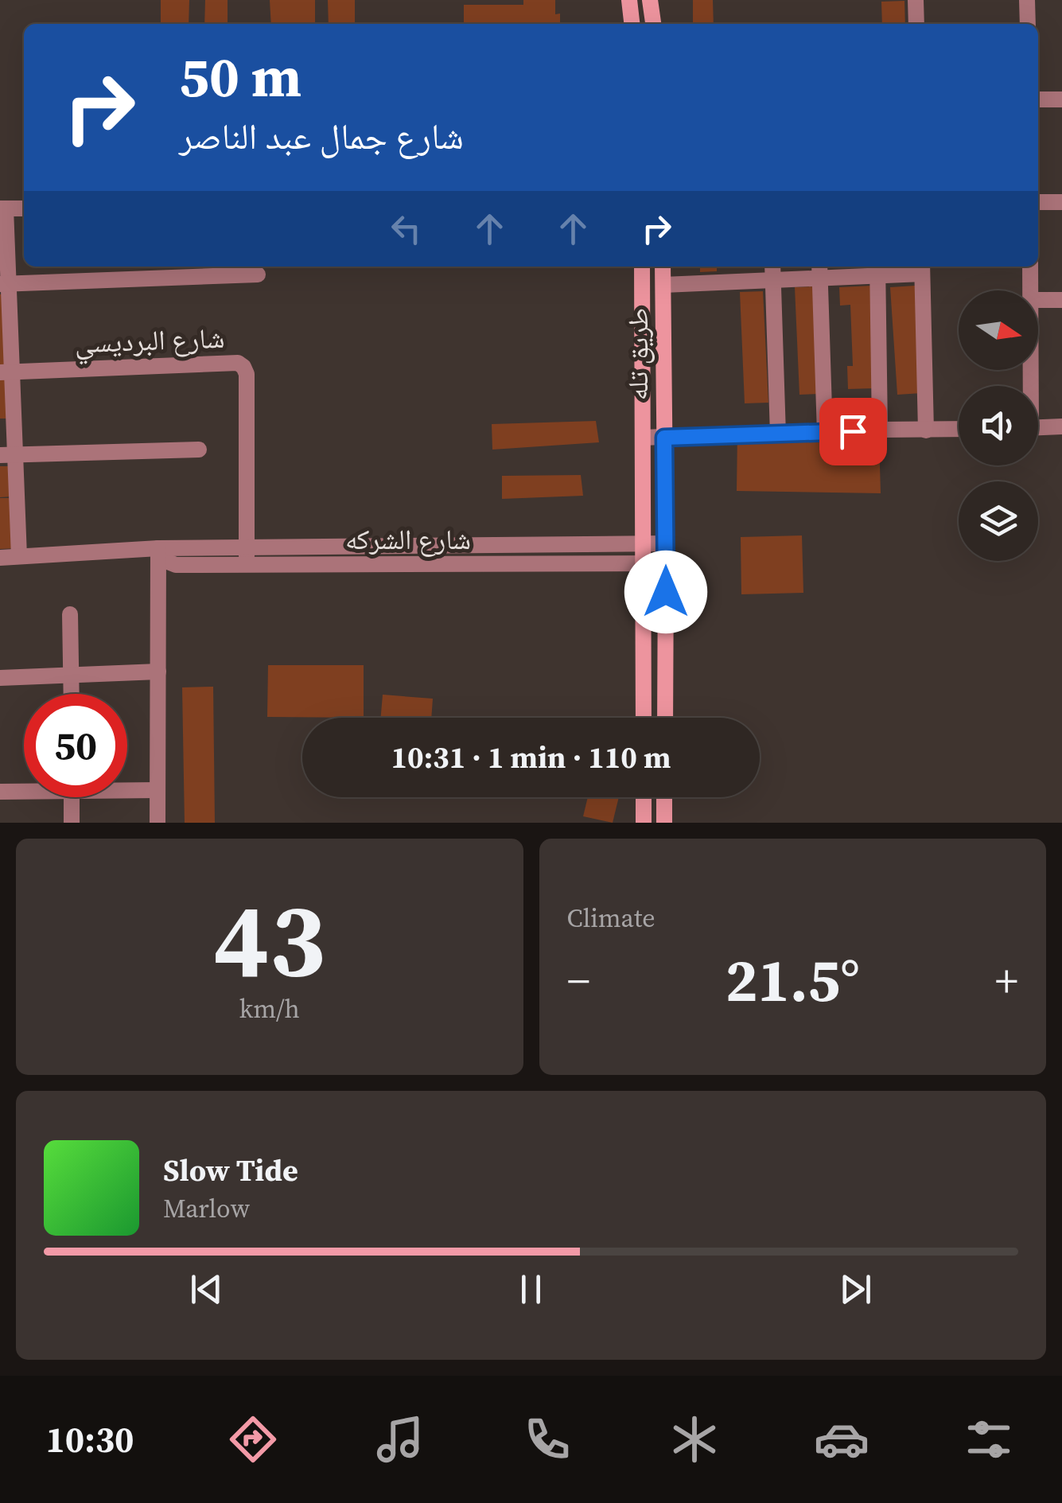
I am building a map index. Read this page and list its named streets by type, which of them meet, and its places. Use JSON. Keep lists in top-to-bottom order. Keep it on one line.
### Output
{"streets":{"main road":["طريق تله"],"street":["شارع البرديسي","شارع الشركه"]},"crossings":[["شارع البرديسي","شارع الشركه"],["طريق تله","شارع الشركه"]],"north":"right","page":{"turn":["50 m","شارع جمال عبد الناصر"],"limit":"50","trip":"10:31 · 1 min · 110 m","tile":[["43","km/h"],"Climate"],"heat":["−","21.5°","+"],"song":["Slow Tide","Marlow"],"tabs":"10:30"}}
